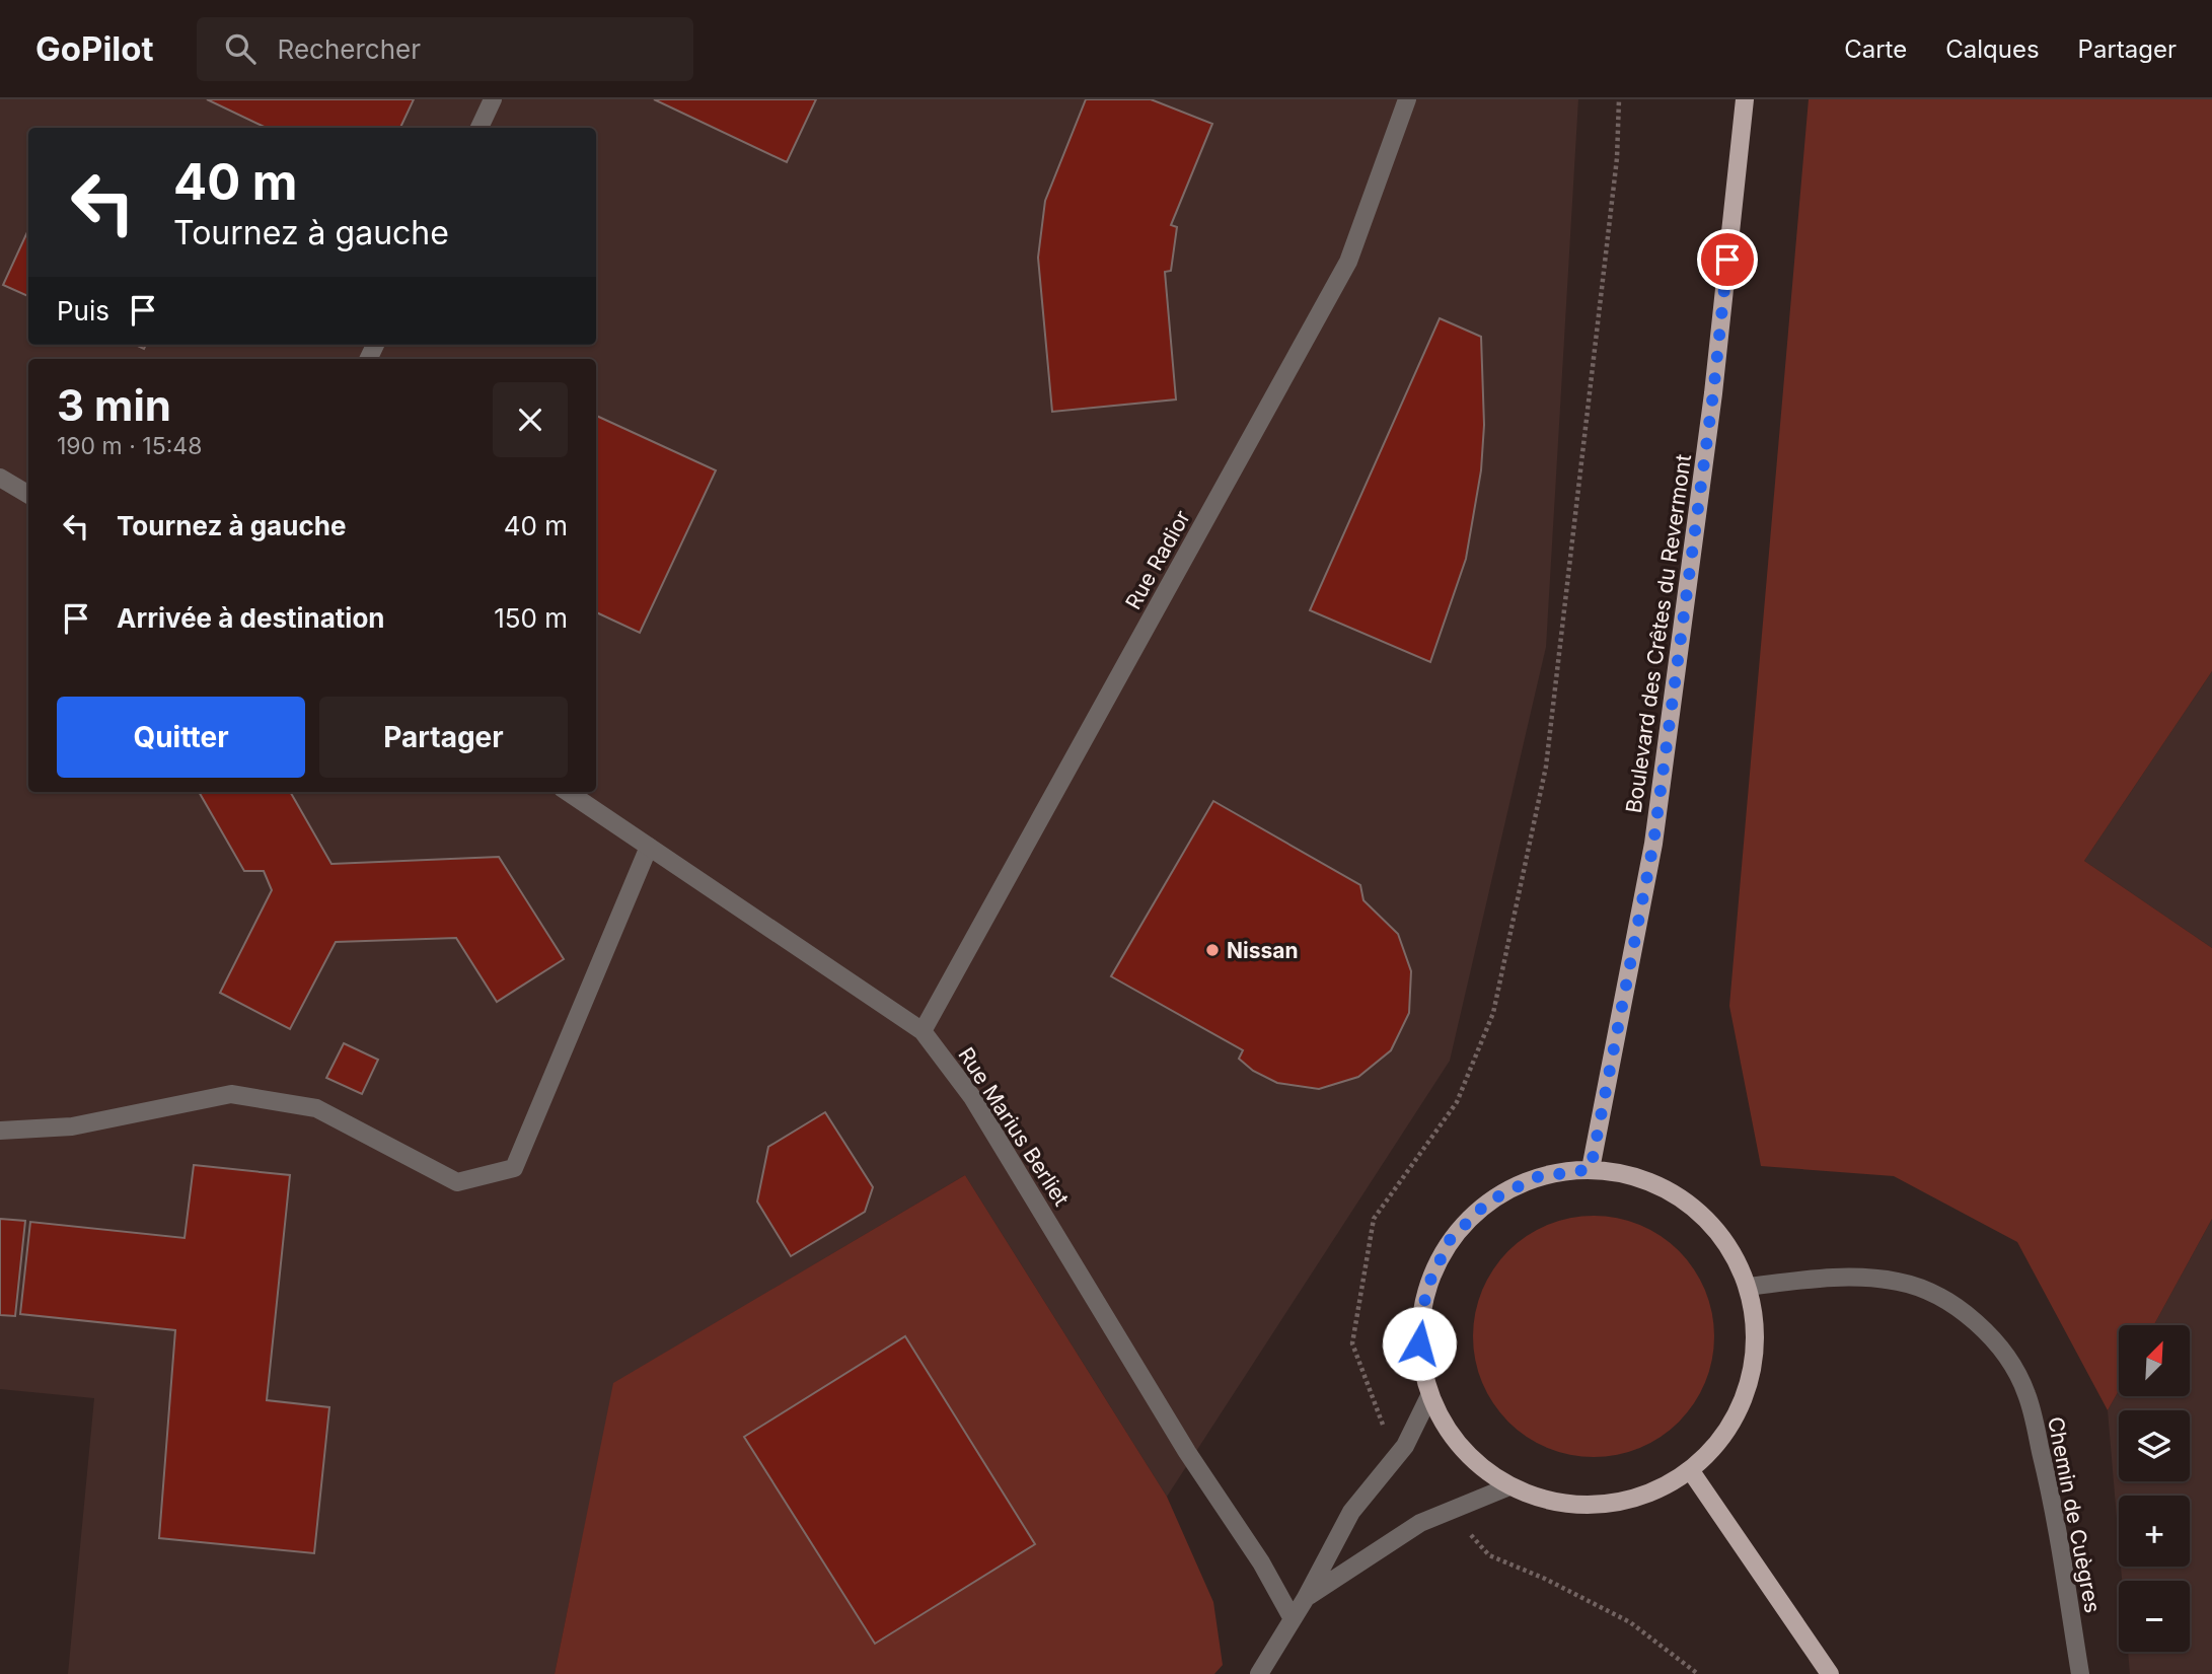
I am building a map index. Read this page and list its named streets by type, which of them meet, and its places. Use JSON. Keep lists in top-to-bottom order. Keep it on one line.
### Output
{"streets":{"main road":["Boulevard des Crêtes du Revermont"],"street":["Rue Radior","Rue Marius Berliet","Chemin de Cuègres"]},"crossings":[["Rue Radior","Rue Marius Berliet"]],"places":["Nissan"],"north":"top right","page":{"header":"GoPilot","search":"Rechercher","nav":["Carte","Calques","Partager"],"turn":["40 m","Tournez à gauche"],"then":"Puis","heading":["3 min","190 m · 15:48"],"list":[{"name":"Tournez à gauche","value":"40 m"},{"name":"Arrivée à destination","value":"150 m"}],"buttons":["Quitter","Partager"],"map_buttons":["+","−"]}}
